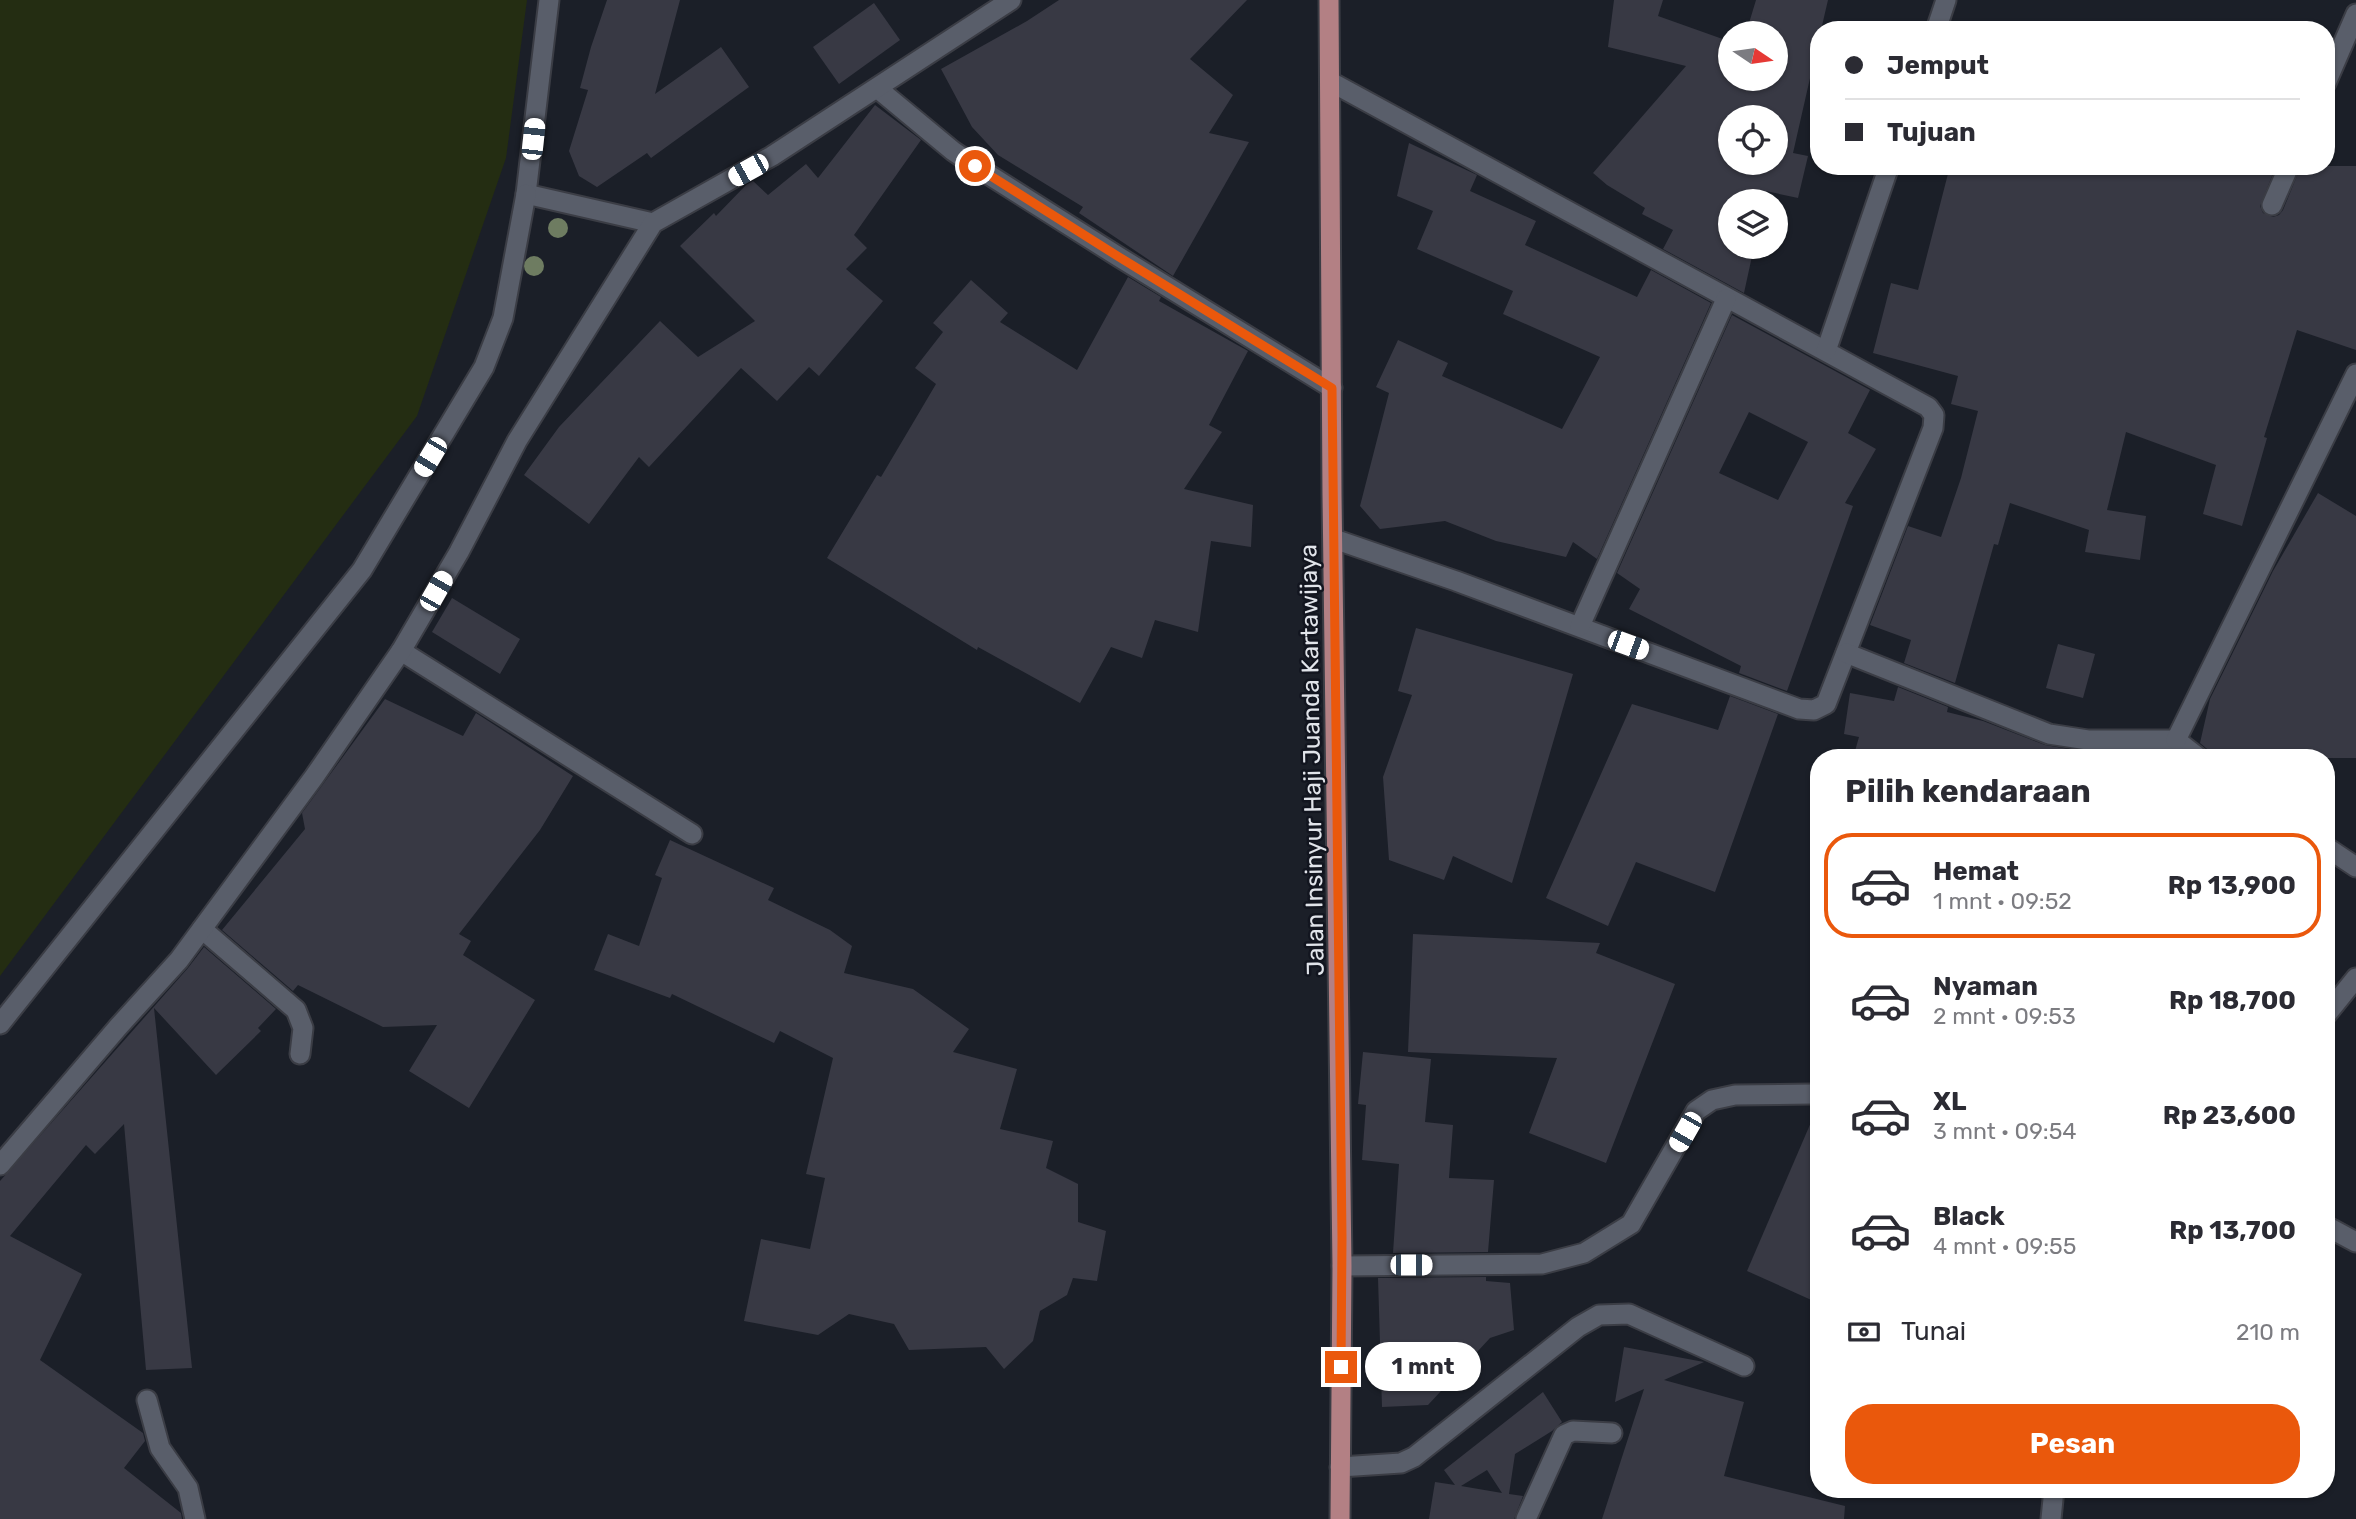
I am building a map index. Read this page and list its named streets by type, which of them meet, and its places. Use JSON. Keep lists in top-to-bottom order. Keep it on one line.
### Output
{"streets":{"main road":["Jalan Insinyur Haji Juanda Kartawijaya"]},"north":"right","page":{"banner":["Jemput","Tujuan"],"heading":"Pilih kendaraan","list":[{"name":"Hemat","note":"1 mnt · 09:52","value":"Rp 13,900"},{"name":"Nyaman","note":"2 mnt · 09:53","value":"Rp 18,700"},{"name":"XL","note":"3 mnt · 09:54","value":"Rp 23,600"},{"name":"Black","note":"4 mnt · 09:55","value":"Rp 13,700"}],"pay":["Tunai","210 m"],"bubble":"1 mnt","buttons":"Pesan"}}
